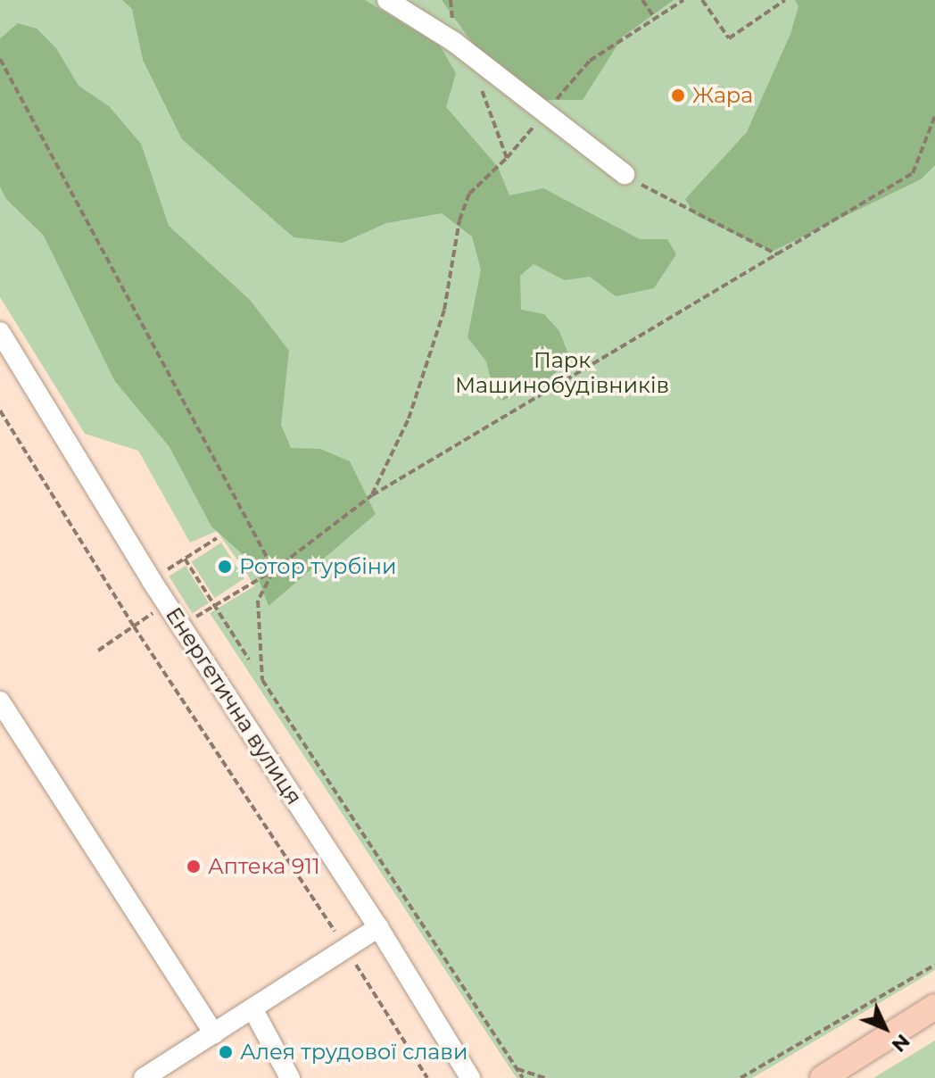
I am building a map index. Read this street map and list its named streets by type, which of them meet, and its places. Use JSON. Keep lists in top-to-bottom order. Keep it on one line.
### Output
{"streets":{"street":["Енергетична вулиця"]},"parks":["Парк Машинобудівників"],"places":["Жара","Ротор турбіни","Аптека 911","Алея трудової слави"],"north":"bottom right"}
